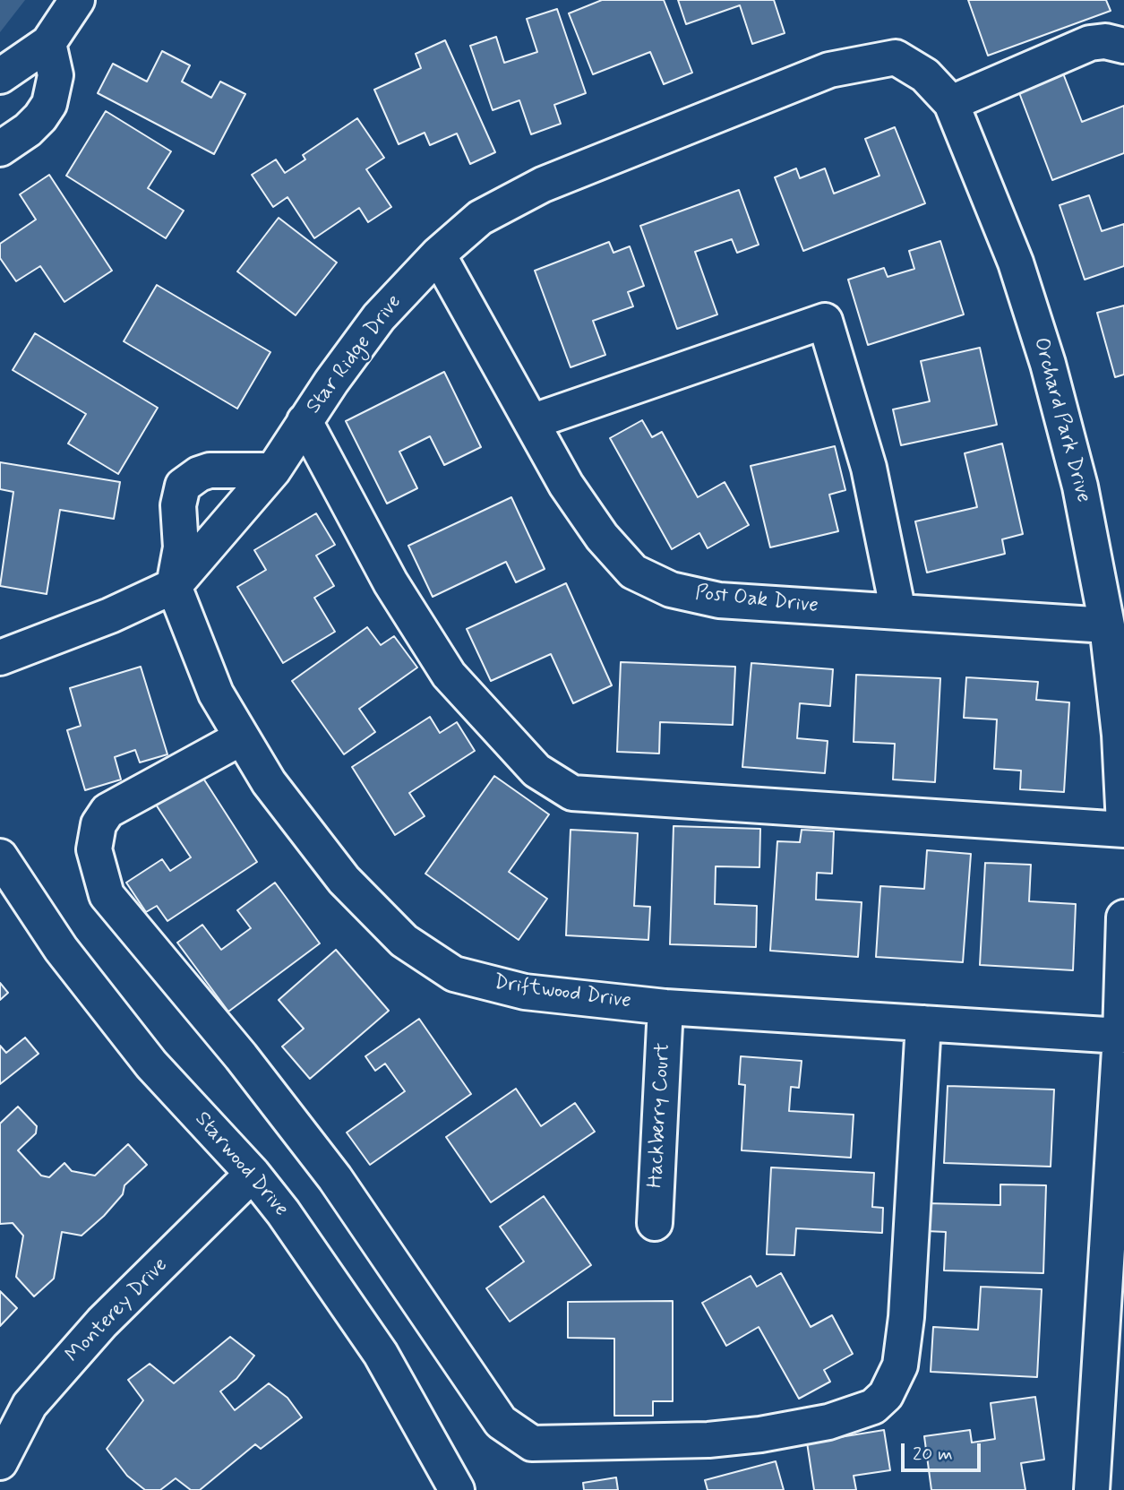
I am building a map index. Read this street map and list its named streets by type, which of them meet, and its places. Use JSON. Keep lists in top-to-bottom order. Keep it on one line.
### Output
{"streets":{"street":["Star Ridge Drive","Orchard Park Drive","Post Oak Drive","Driftwood Drive","Hackberry Court","Starwood Drive","Monterey Drive"]},"crossings":[["Star Ridge Drive","Orchard Park Drive"],["Star Ridge Drive","Post Oak Drive"],["Star Ridge Drive","Driftwood Drive"],["Orchard Park Drive","Post Oak Drive"],["Driftwood Drive","Hackberry Court"],["Starwood Drive","Monterey Drive"]],"scale_bar":"20 m"}
